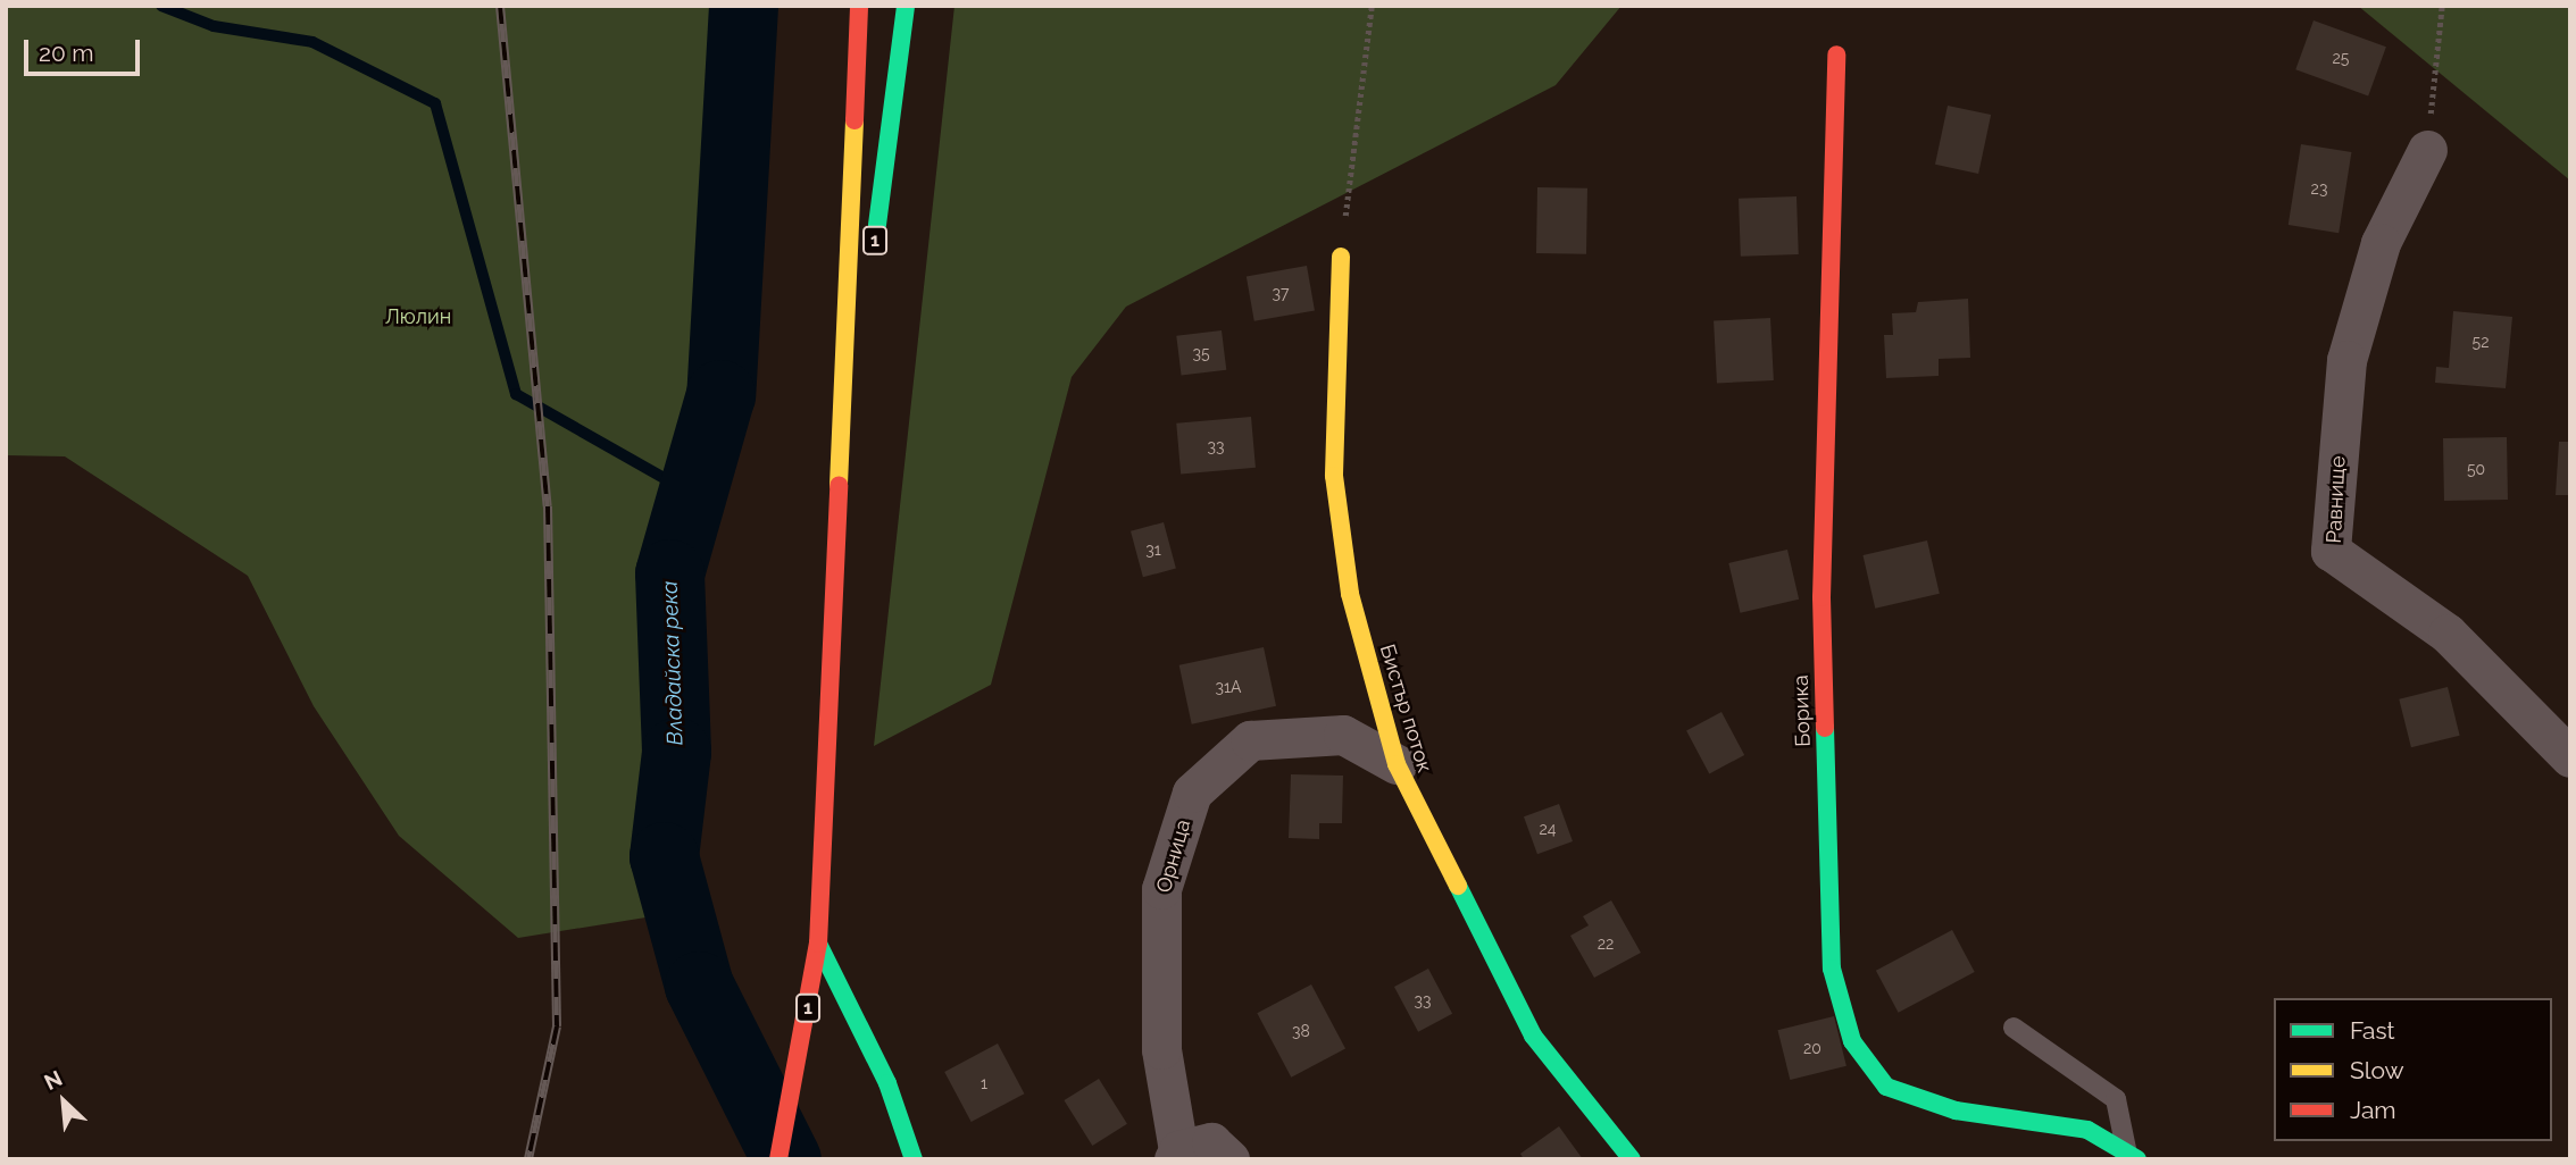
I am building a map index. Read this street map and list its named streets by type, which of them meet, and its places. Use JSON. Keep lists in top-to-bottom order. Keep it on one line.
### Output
{"streets":{"main road":["1","Бистър поток","Борика"],"street":["Равнище","Орница"]},"crossings":[["Бистър поток","Орница"]],"water":["Владайска река"],"parks":["Люлин"],"house_numbers":["25","23","37","52","35","33","50","31","31А","24","22","33","38","20","1"],"legend":["Fast","Slow","Jam"],"scale_bar":"20 m","north":"top left"}
